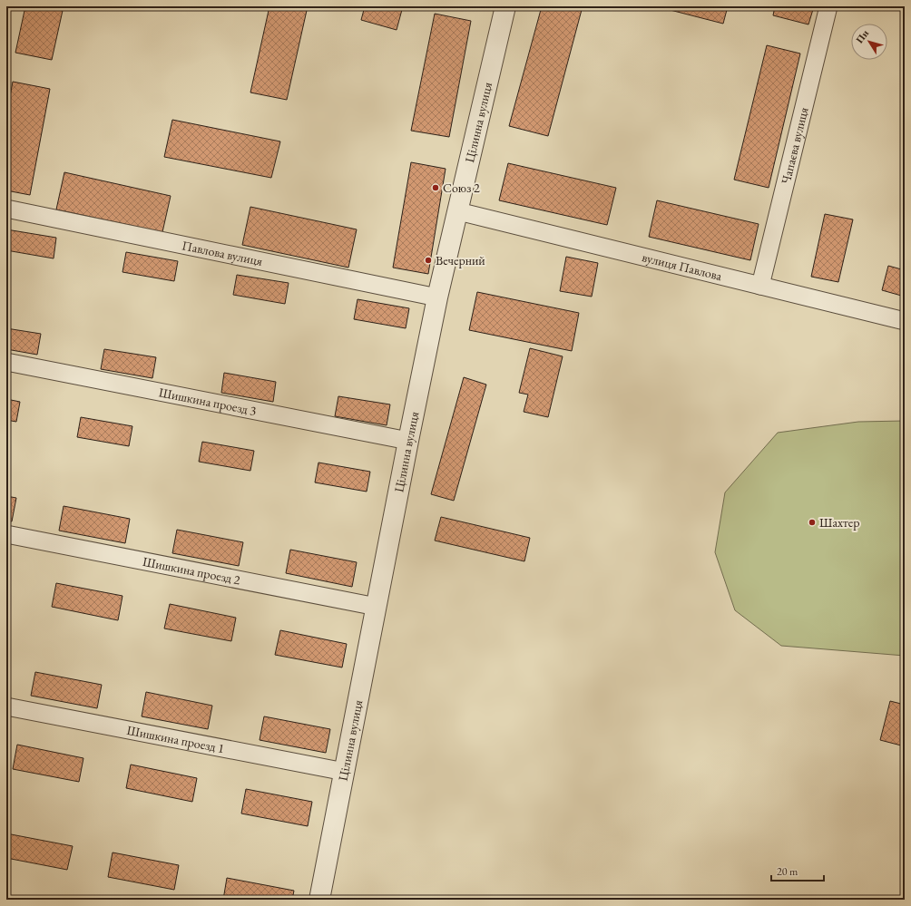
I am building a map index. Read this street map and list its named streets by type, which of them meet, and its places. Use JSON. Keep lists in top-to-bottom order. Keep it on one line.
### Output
{"streets":{"street":["Цілинна вулиця","Чапаєва вулиця","Павлова вулиця","вулиця Павлова","Шишкина проезд 3","Шишкина проезд 2","Шишкина проезд 1"]},"crossings":[["Цілинна вулиця","Павлова вулиця"],["Цілинна вулиця","вулиця Павлова"],["Цілинна вулиця","Шишкина проезд 3"],["Цілинна вулиця","Шишкина проезд 2"],["Цілинна вулиця","Шишкина проезд 1"],["Чапаєва вулиця","вулиця Павлова"]],"places":["Союз 2","Вечерний","Шахтер"],"scale_bar":"20 m","north":"top left"}
